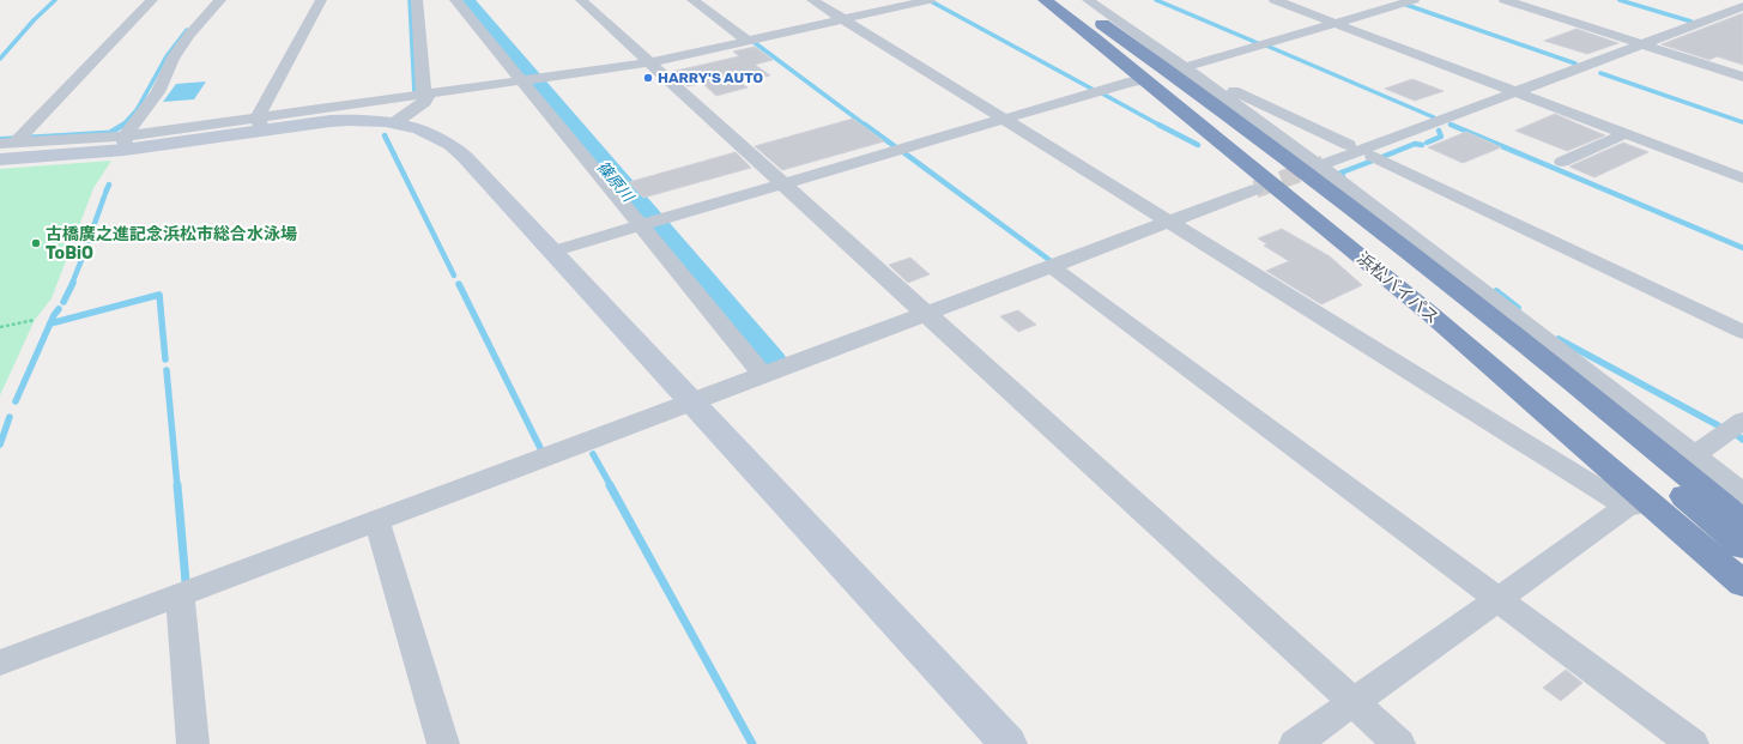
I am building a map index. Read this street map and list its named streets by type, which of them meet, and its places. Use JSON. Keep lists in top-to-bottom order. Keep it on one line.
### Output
{"streets":{"highway":["浜松バイパス"]},"water":["篠原川"],"places":["HARRY'S AUTO","古橋廣之進記念浜松市総合水泳場 ToBiO"]}
